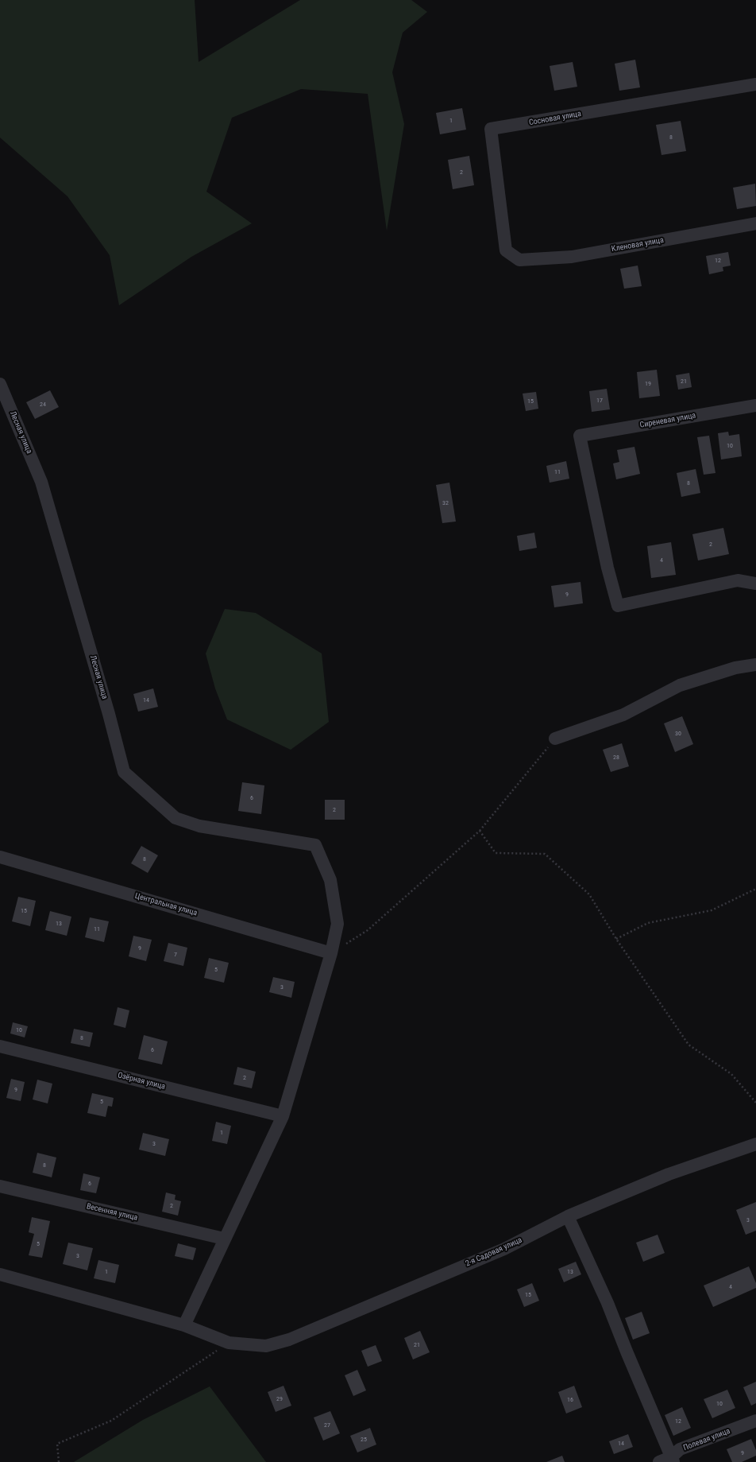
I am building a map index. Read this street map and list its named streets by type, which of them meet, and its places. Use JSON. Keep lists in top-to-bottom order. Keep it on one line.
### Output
{"streets":{"street":["Сосновая улица","Кленовая улица","Сиреневая улица","Лесная улица","Центральная улица","Озёрная улица","Весенняя улица","2-я Садовая улица","Полевая улица"]},"crossings":[["Сосновая улица","Кленовая улица"],["Лесная улица","Центральная улица"]],"house_numbers":["1","8","2","12","21","19","17","15","24","10","11","8","32","2","4","9","14","30","28","6","2","8","15","13","11","9","7","5","3","10","8","6","2","9","5","1","3","8","6","2","3","5","3","1","13","4","15","21","29","16","10","12","27","25","14","9"]}
